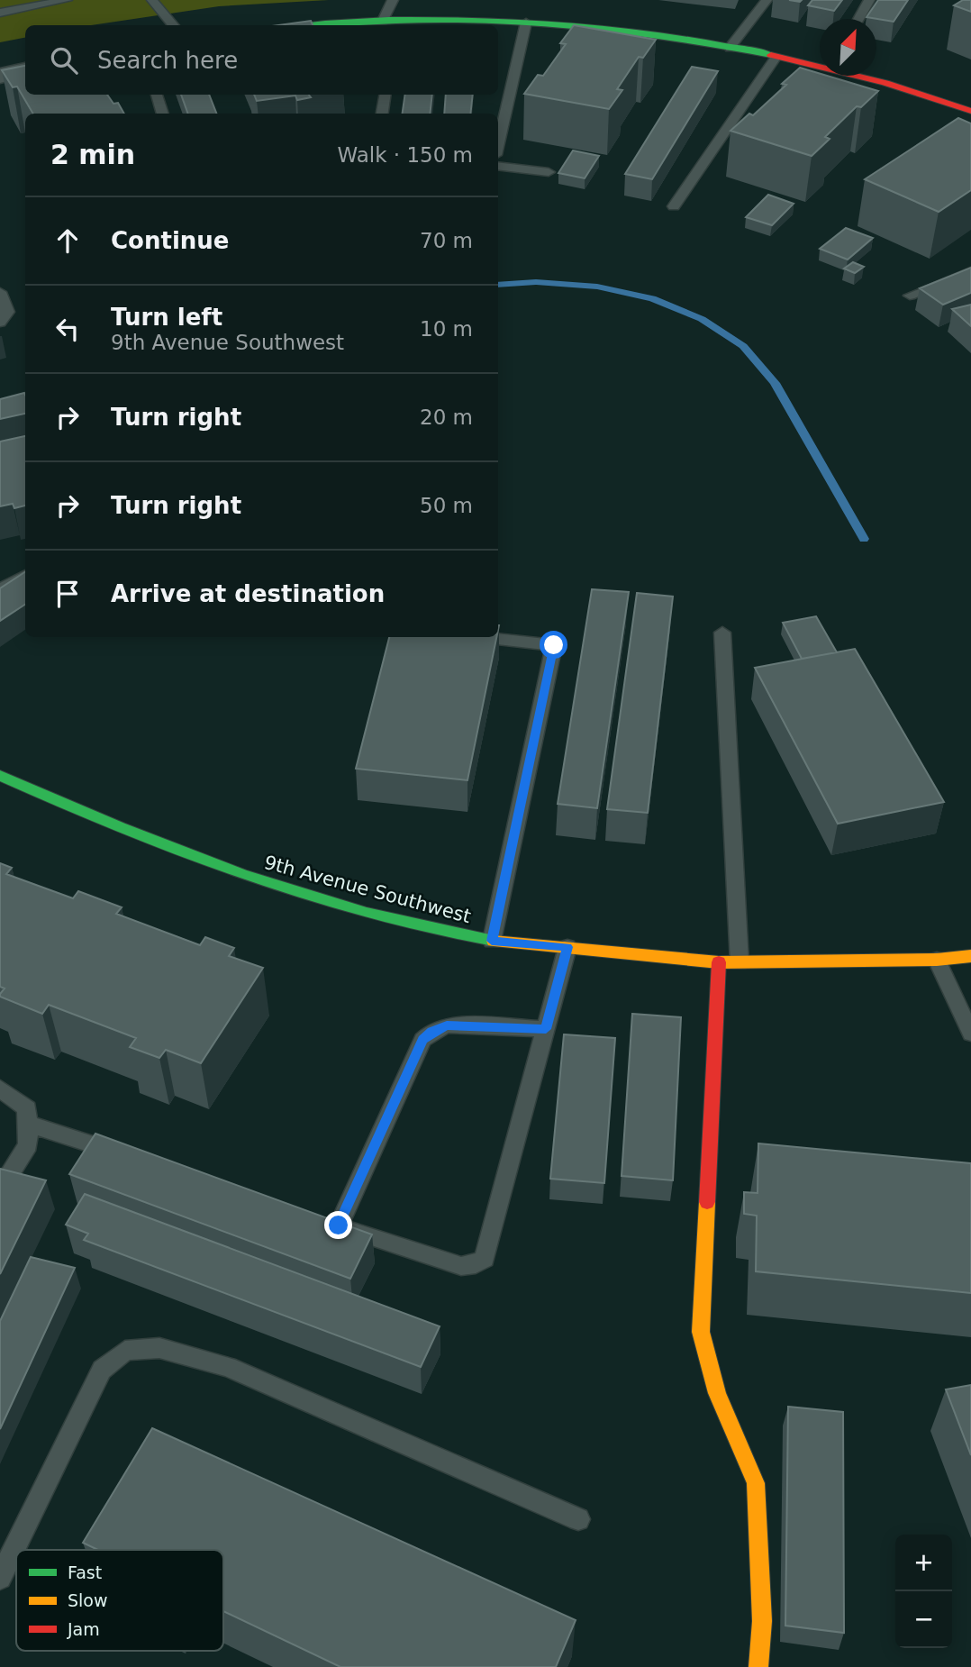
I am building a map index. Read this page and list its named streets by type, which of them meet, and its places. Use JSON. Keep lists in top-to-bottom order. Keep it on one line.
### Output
{"streets":{"street":["9th Avenue Southwest"]},"legend":["Fast","Slow","Jam"],"north":"top right","page":{"search":"Search here","heading":["2 min","Walk · 150 m"],"list":[["Continue","70 m"],["Turn left","9th Avenue Southwest","10 m"],["Turn right","20 m"],["Turn right","50 m"],"Arrive at destination"],"map_buttons":["+","−"]}}
